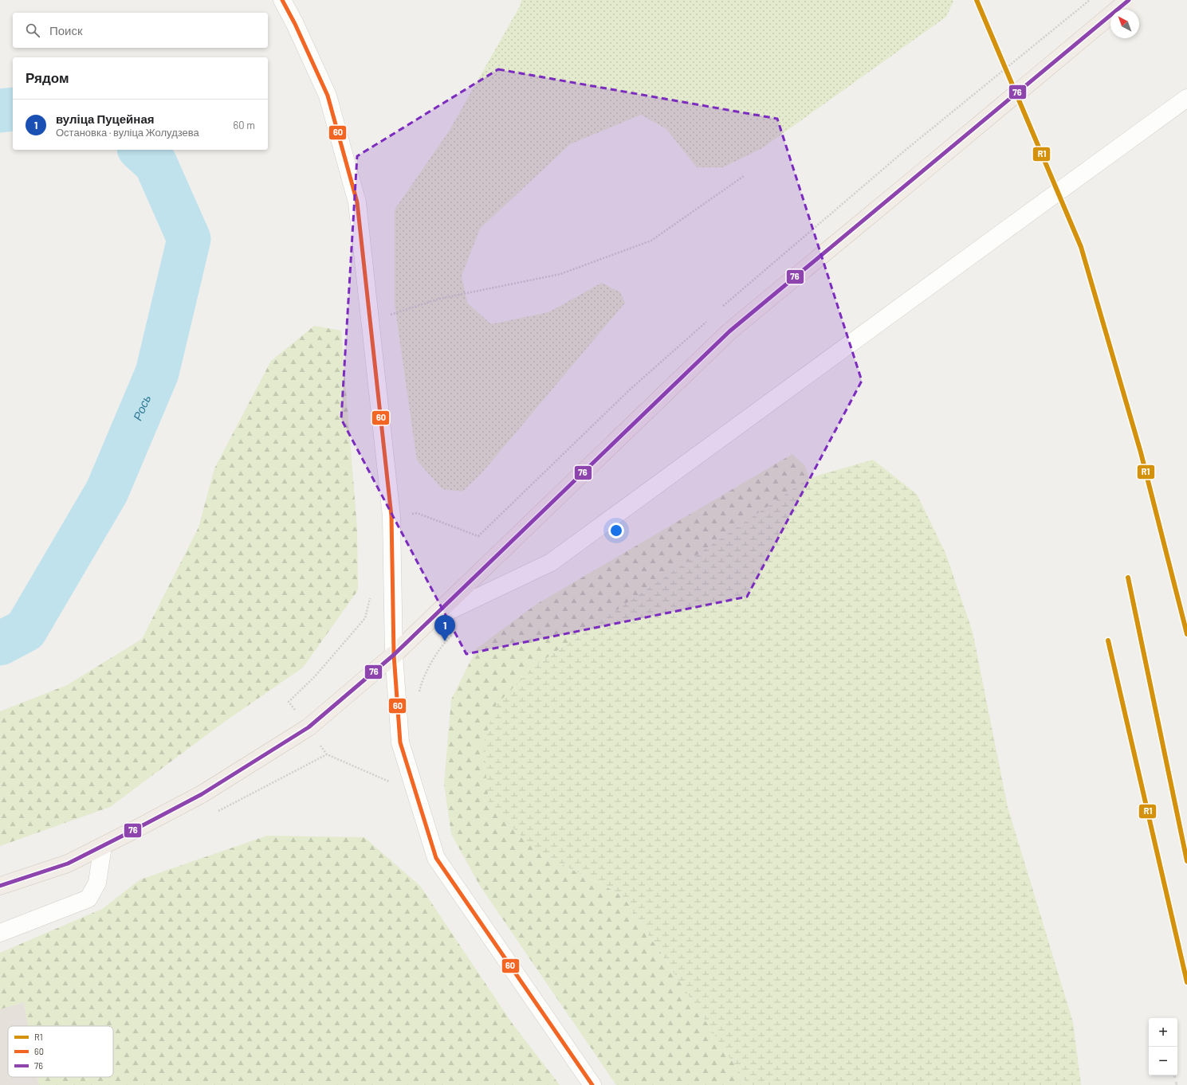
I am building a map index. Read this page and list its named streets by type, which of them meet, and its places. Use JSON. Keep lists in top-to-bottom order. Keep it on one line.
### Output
{"water":["Рось"],"lines":["transit line R1","transit line 60","transit line 76"],"legend":["R1","60","76"],"north":"top left","page":{"search":"Поиск","heading":"Рядом","list":[{"mark":"1","name":"вуліца Пуцейная","note":"Остановка · вуліца Жолудзева","value":"60 m"}],"pins":"1","map_buttons":["+","−"]}}
